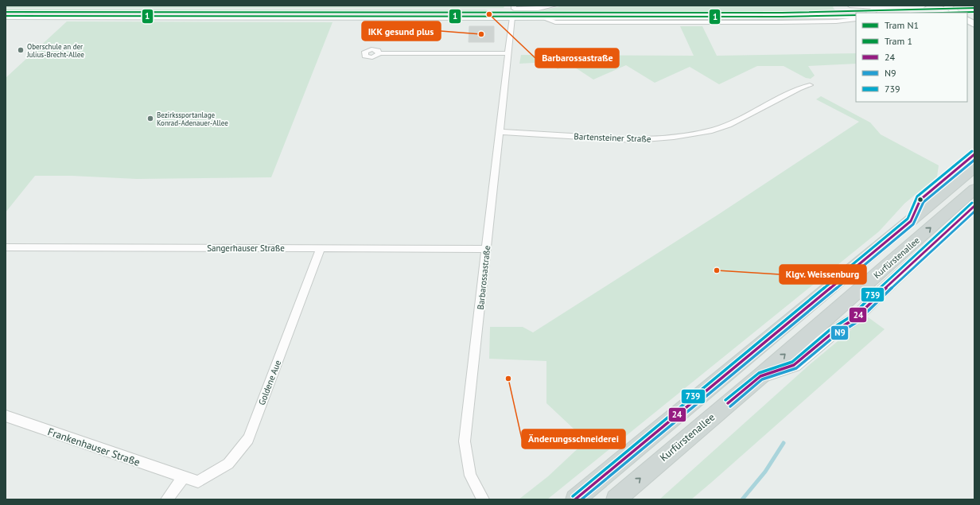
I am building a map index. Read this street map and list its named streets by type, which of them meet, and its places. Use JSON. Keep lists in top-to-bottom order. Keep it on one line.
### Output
{"streets":{"main road":["Kurfürstenallee"],"street":["Bartensteiner Straße","Sangerhauser Straße","Barbarossastraße","Goldene Aue","Frankenhauser Straße"]},"crossings":[["Bartensteiner Straße","Barbarossastraße"],["Sangerhauser Straße","Barbarossastraße"],["Sangerhauser Straße","Goldene Aue"],["Goldene Aue","Frankenhauser Straße"]],"places":["Barbarossastraße","IKK gesund plus","Oberschule an der Julius-Brecht-Allee","Bezirkssportanlage Konrad-Adenauer-Allee","Klgv. Weissenburg","Änderungsschneiderei"],"lines":["tram line N1","tram line 1","transit line 739","transit line 24","transit line N9"],"legend":["Tram N1","Tram 1","24","N9","739"]}
